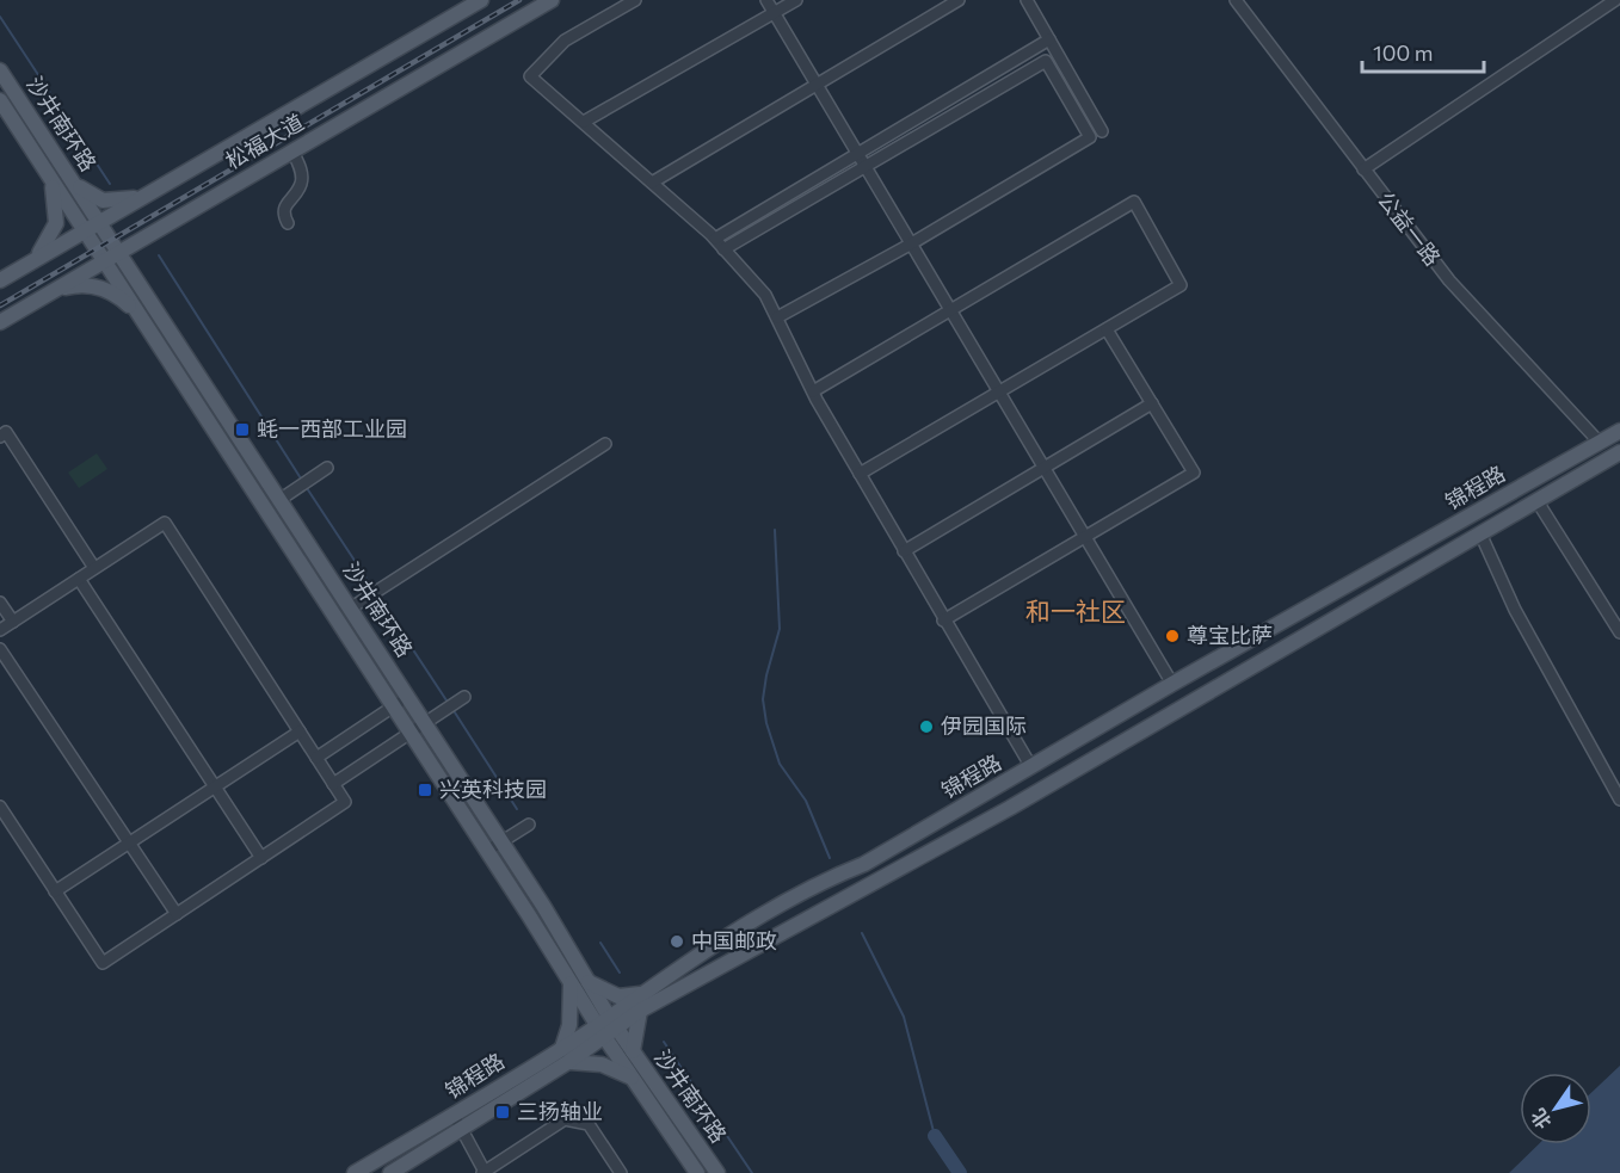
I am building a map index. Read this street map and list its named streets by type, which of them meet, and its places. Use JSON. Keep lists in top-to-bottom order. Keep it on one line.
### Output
{"streets":{"main road":["沙井南环路","松福大道","锦程路"],"street":["公益一路"]},"crossings":[["沙井南环路","松福大道"],["沙井南环路","锦程路"],["公益一路","锦程路"]],"districts":["和一社区"],"places":{"transit":["蚝一西部工业园","兴英科技园","三扬轴业"],"other":["尊宝比萨","伊园国际","中国邮政"]},"scale_bar":"100 m","north":"bottom left"}
